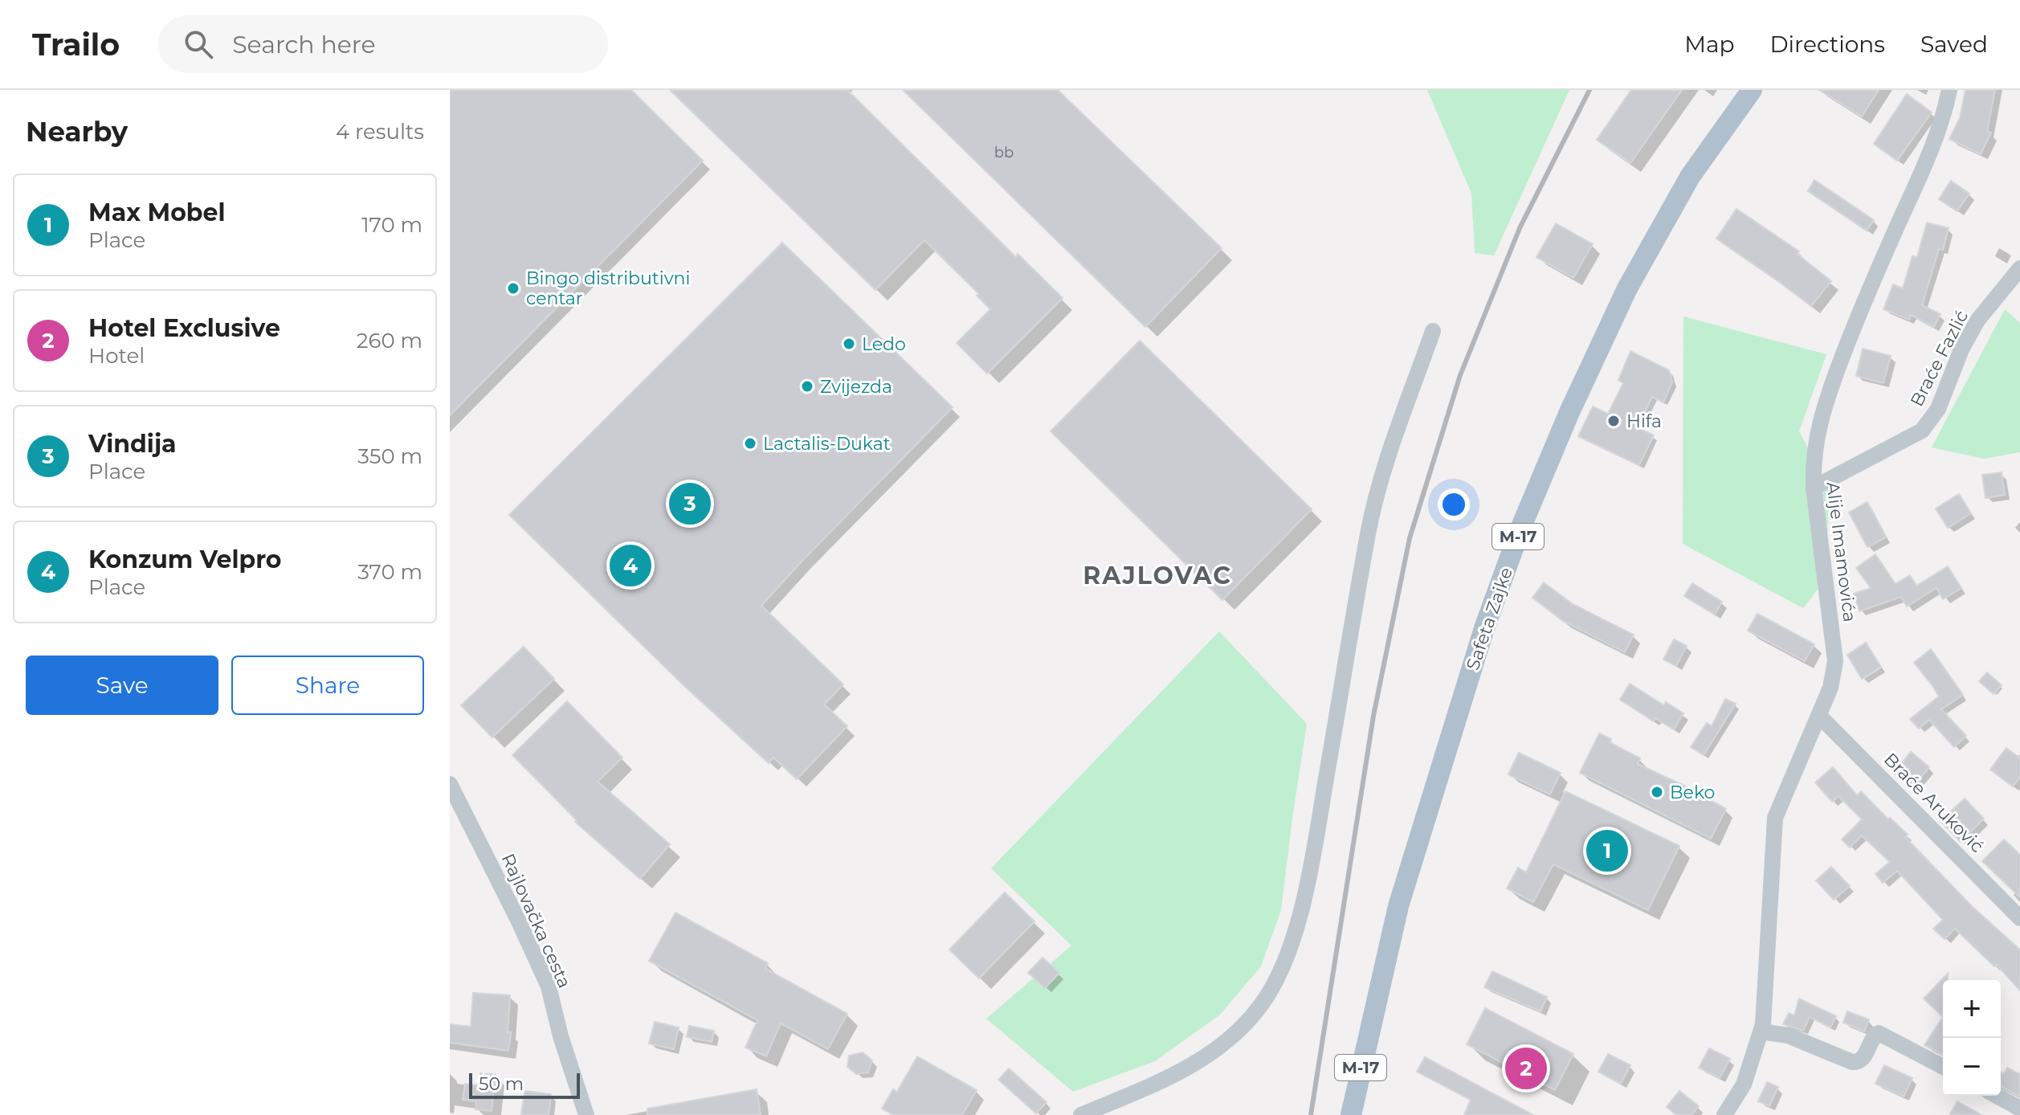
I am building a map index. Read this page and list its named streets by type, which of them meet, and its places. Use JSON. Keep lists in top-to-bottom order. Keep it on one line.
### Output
{"streets":{"main road":["M-17","Safeta Zajke"],"street":["Braće Fazlić","Alije Imamovića","Braće Aruković","Rajlovačka cesta"]},"crossings":[["Braće Fazlić","Alije Imamovića"],["Alije Imamovića","Braće Aruković"]],"districts":["RAJLOVAC"],"places":["Bingo distributivni centar","Ledo","Zvijezda","Hifa","Lactalis-Dukat","Beko"],"house_numbers":["bb"],"scale_bar":"50 m","page":{"header":"Trailo","search":"Search here","nav":["Map","Directions","Saved"],"heading":["Nearby","4 results"],"list":[{"mark":"1","name":"Max Mobel","note":"Place","value":"170 m"},{"mark":"2","name":"Hotel Exclusive","note":"Hotel","value":"260 m"},{"mark":"3","name":"Vindija","note":"Place","value":"350 m"},{"mark":"4","name":"Konzum Velpro","note":"Place","value":"370 m"}],"pins":["3","4","1","2"],"buttons":["Save","Share"],"map_buttons":["+","−"],"scale":"50 m"}}
